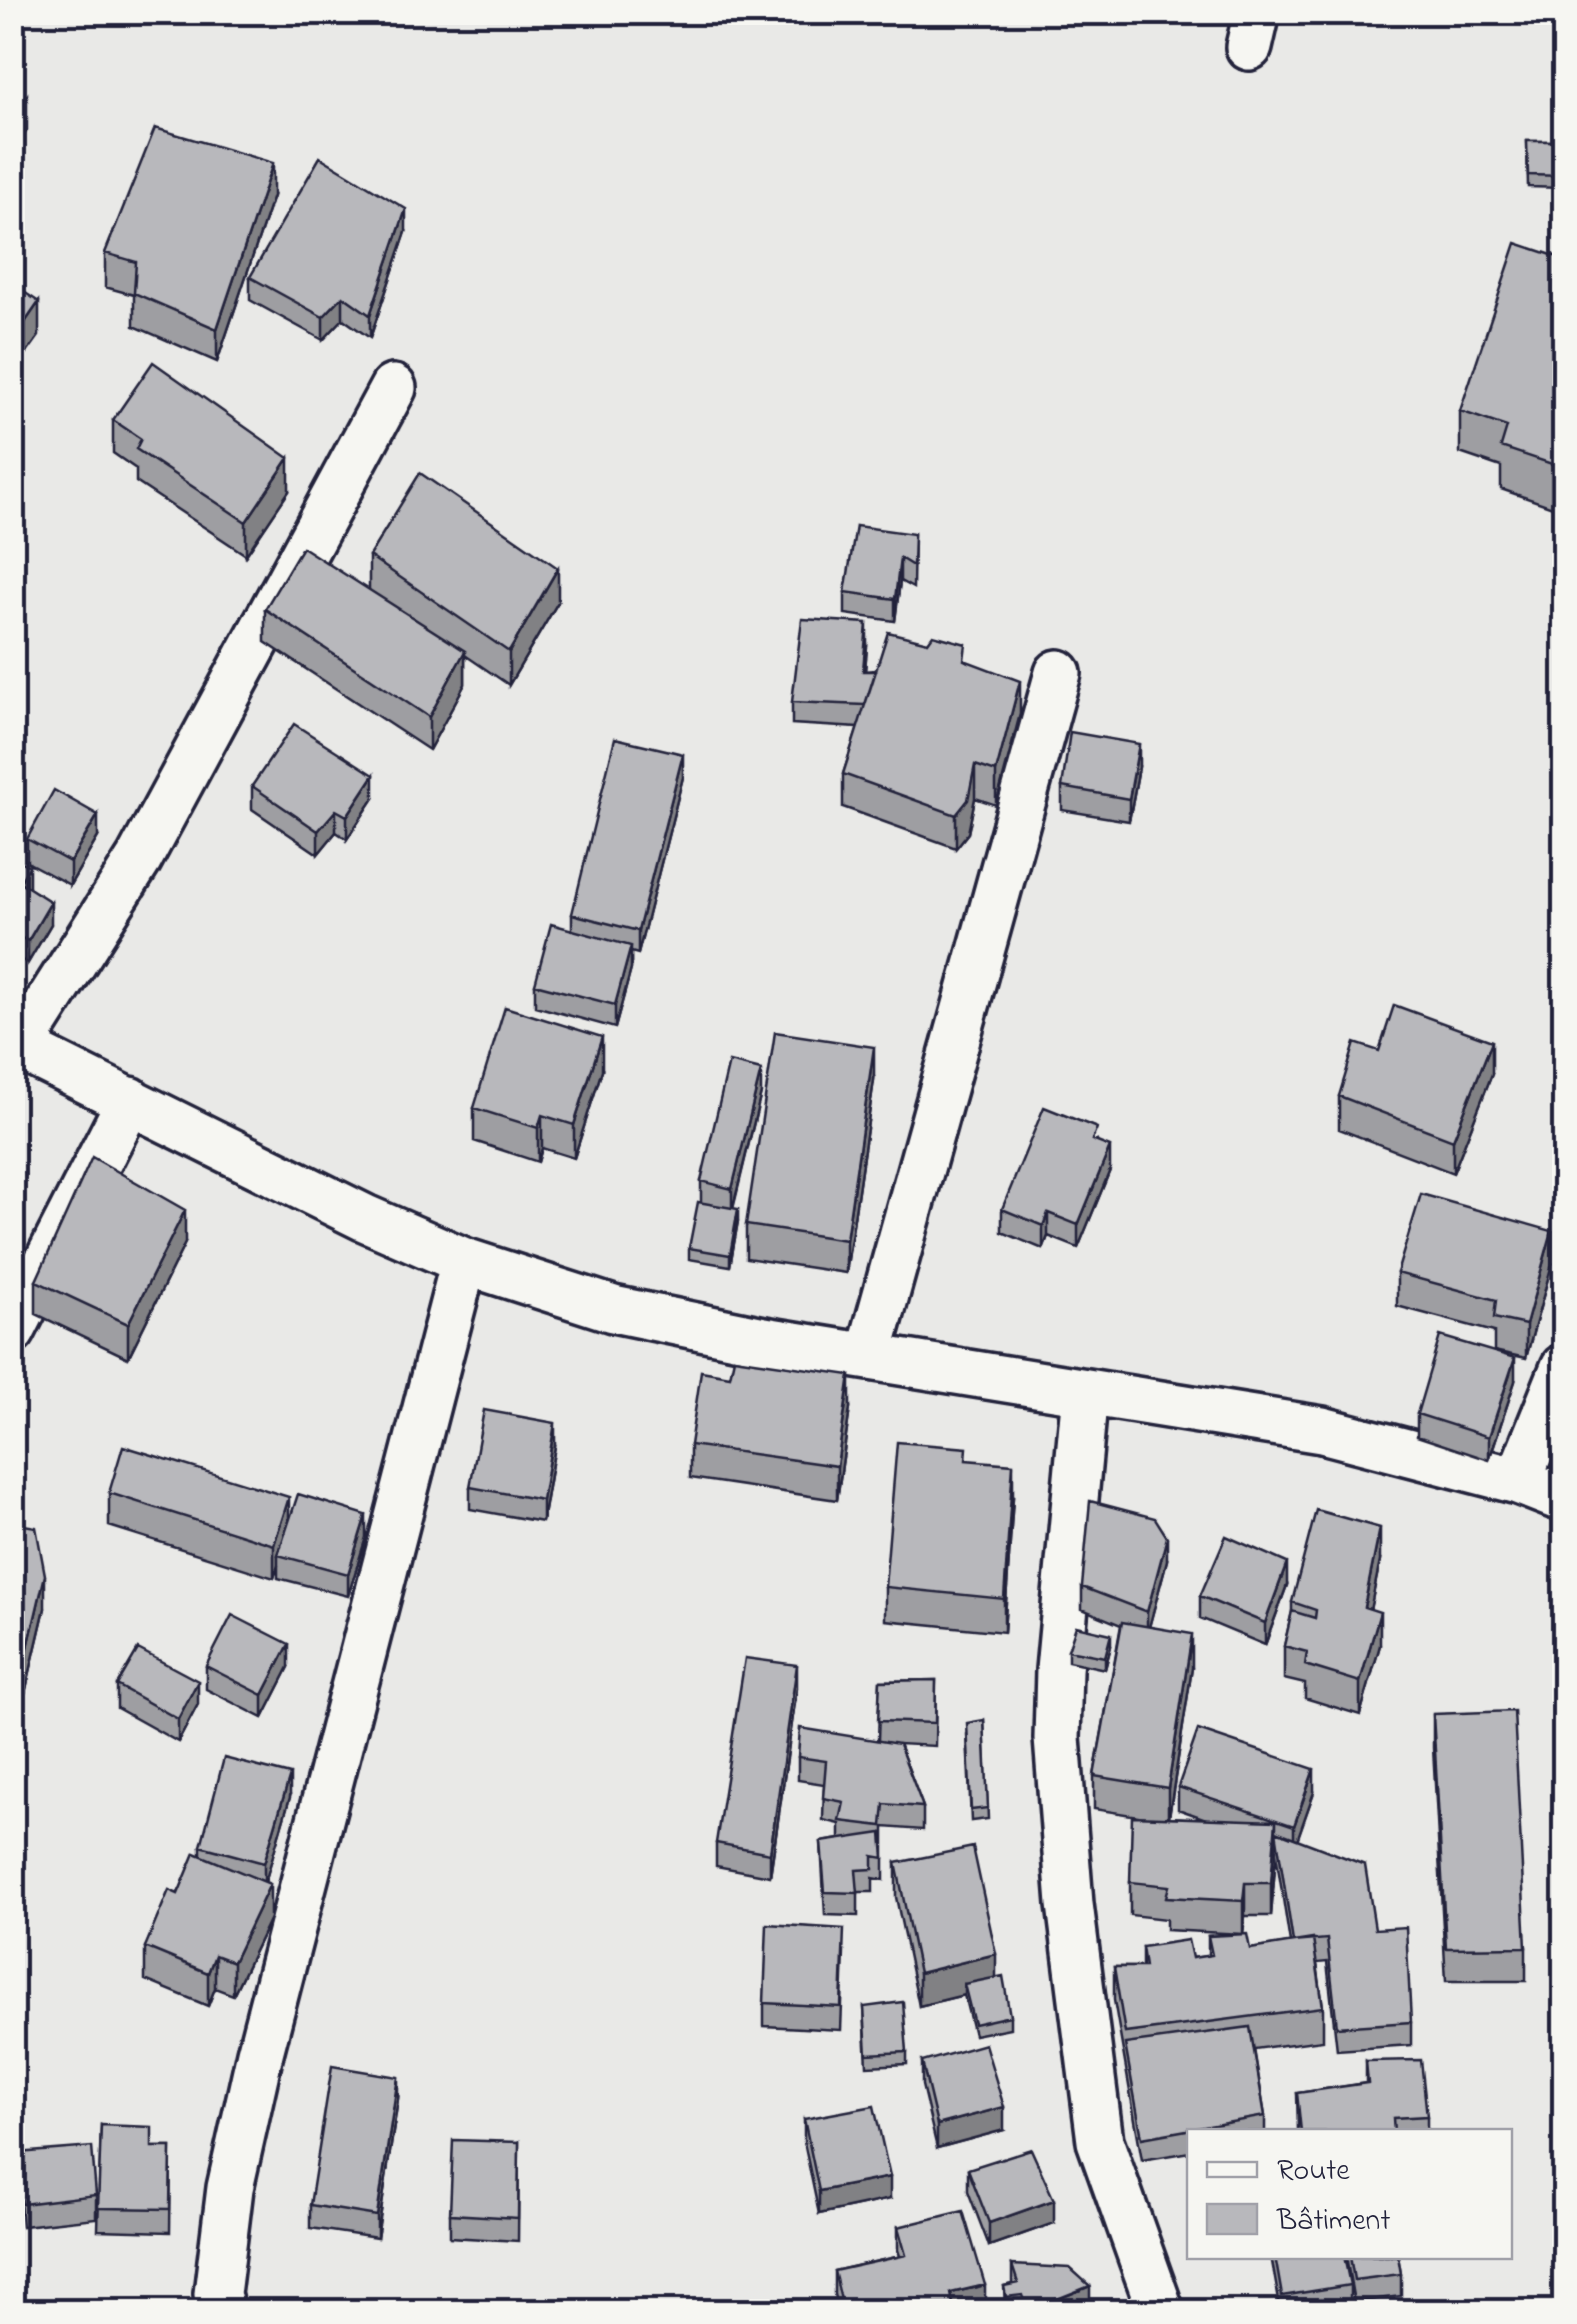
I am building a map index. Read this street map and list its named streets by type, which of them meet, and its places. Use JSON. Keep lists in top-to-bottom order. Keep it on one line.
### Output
{"legend":["Route","Bâtiment"]}
